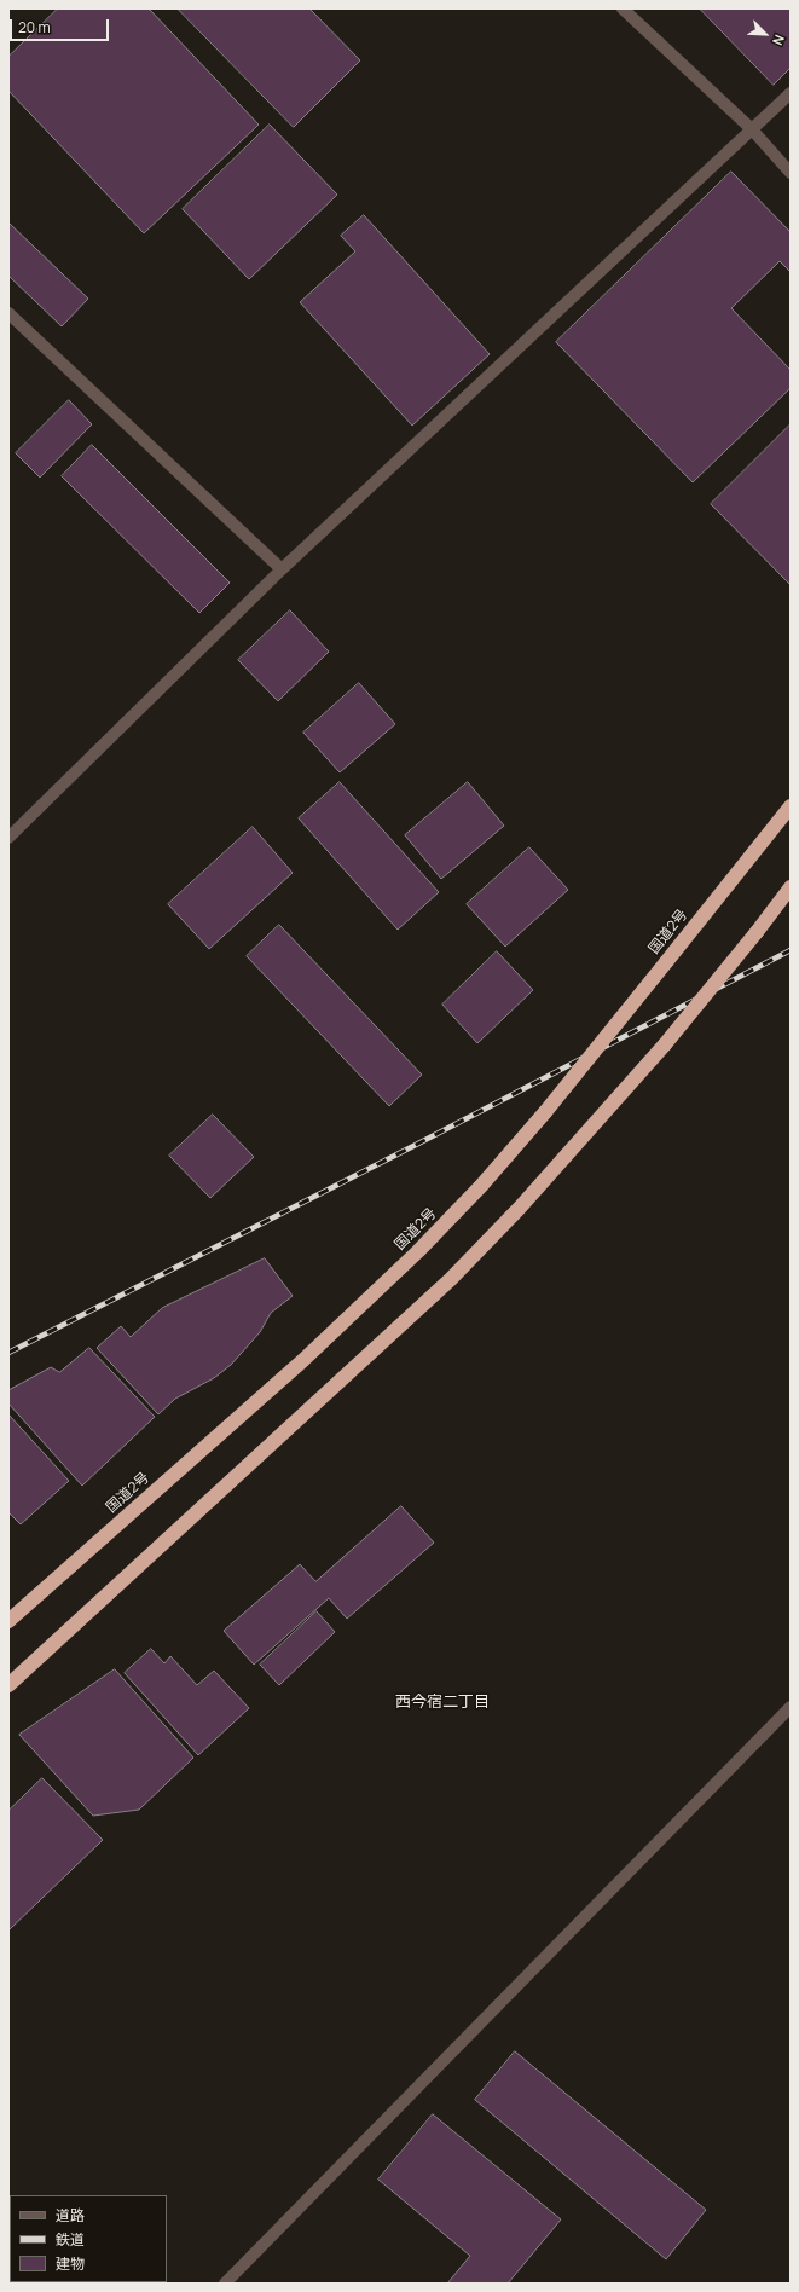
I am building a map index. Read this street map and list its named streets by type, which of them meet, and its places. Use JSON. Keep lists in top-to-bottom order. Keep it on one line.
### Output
{"streets":{"highway":["国道2号"]},"districts":["西今宿二丁目"],"legend":["道路","鉄道","建物"],"scale_bar":"20 m","north":"bottom right"}
